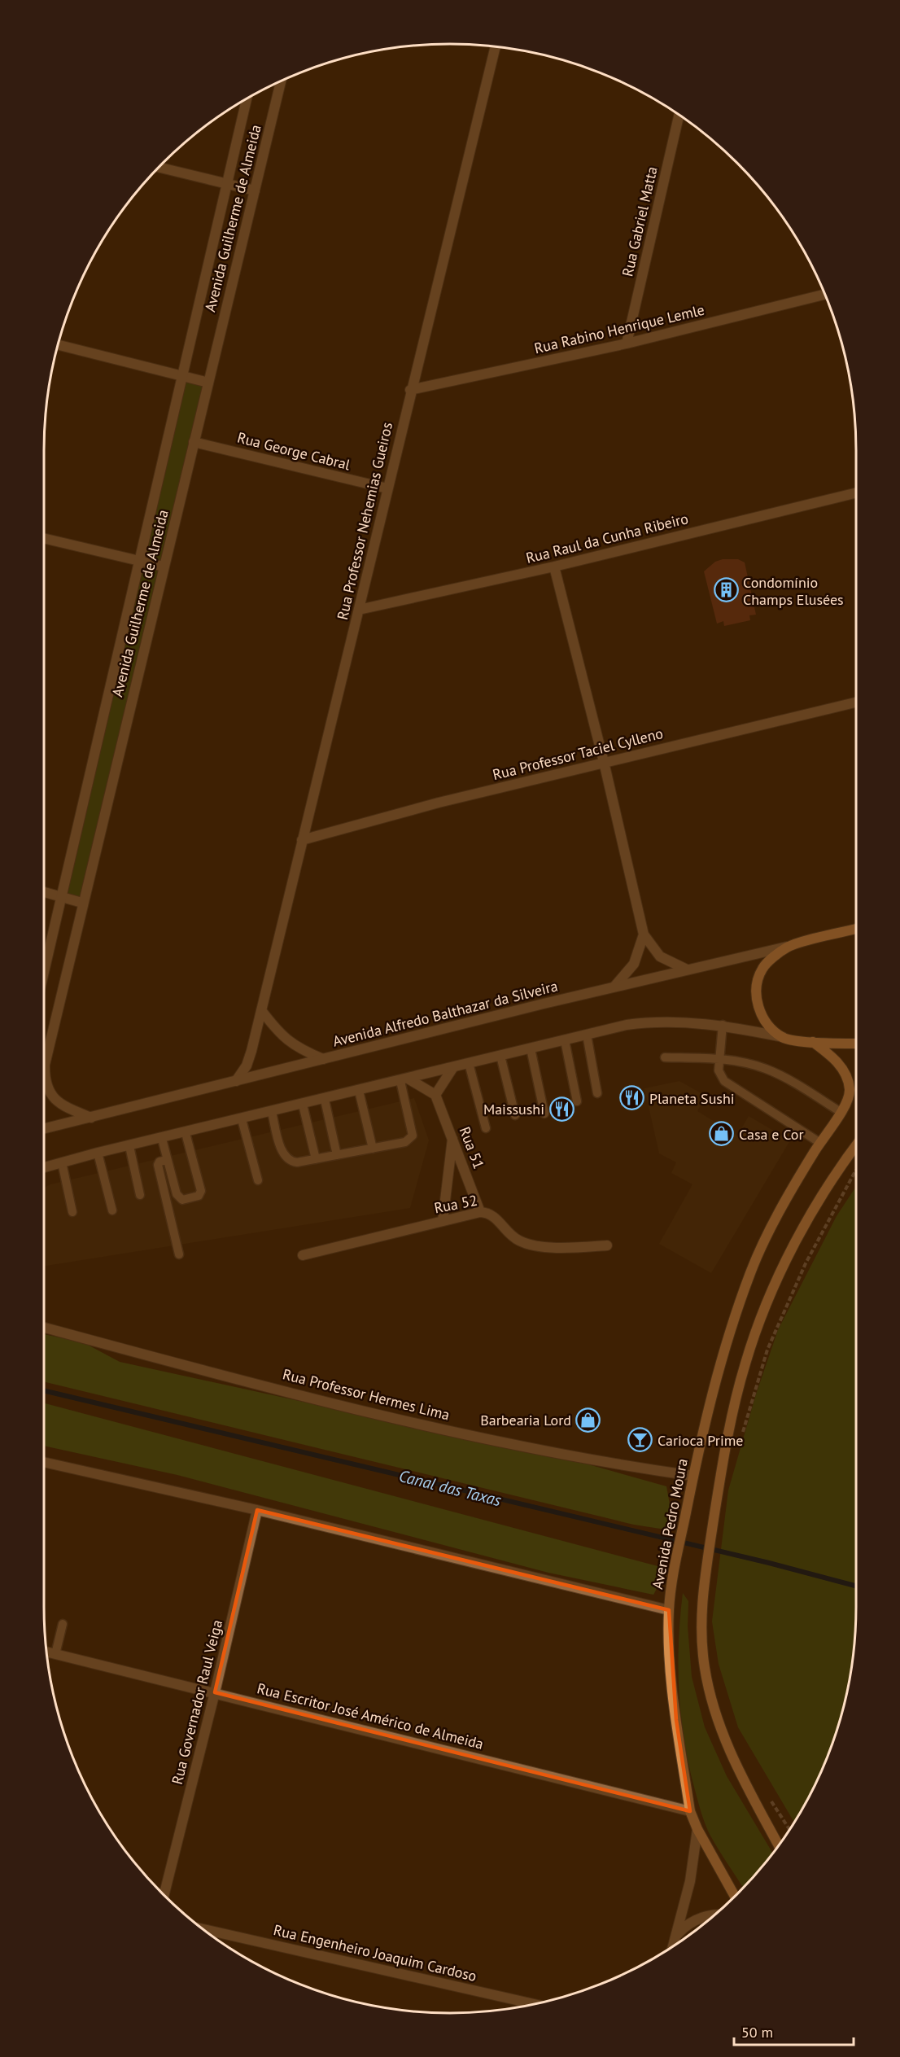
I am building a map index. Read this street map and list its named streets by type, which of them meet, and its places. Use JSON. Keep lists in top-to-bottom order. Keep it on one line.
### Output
{"streets":{"main road":["Avenida Alfredo Balthazar da Silveira","Avenida Pedro Moura"],"street":["Avenida Guilherme de Almeida","Rua Gabriel Matta","Rua Rabino Henrique Lemle","Rua George Cabral","Rua Professor Nehemias Gueiros","Rua Raul da Cunha Ribeiro","Rua Professor Taciel Cylleno","Rua 51","Rua 52","Rua Professor Hermes Lima","Rua Governador Raul Veiga","Rua Escritor José Américo de Almeida","Rua Engenheiro Joaquim Cardoso"]},"crossings":[["Avenida Guilherme de Almeida","Rua George Cabral"],["Avenida Guilherme de Almeida","Avenida Alfredo Balthazar da Silveira"],["Rua Gabriel Matta","Rua Rabino Henrique Lemle"],["Rua Rabino Henrique Lemle","Rua Professor Nehemias Gueiros"],["Rua George Cabral","Rua Professor Nehemias Gueiros"],["Rua Professor Nehemias Gueiros","Rua Raul da Cunha Ribeiro"],["Rua Professor Nehemias Gueiros","Rua Professor Taciel Cylleno"],["Rua Professor Nehemias Gueiros","Avenida Alfredo Balthazar da Silveira"],["Rua 51","Rua 52"],["Rua Professor Hermes Lima","Avenida Pedro Moura"],["Avenida Pedro Moura","Rua Escritor José Américo de Almeida"],["Rua Governador Raul Veiga","Rua Escritor José Américo de Almeida"]],"water":["Canal das Taxas"],"places":{"building":["Condomínio Champs Elusées"],"restaurant":["Planeta Sushi","Maissushi"],"shop":["Casa e Cor","Barbearia Lord"],"bar":["Carioca Prime"]},"scale_bar":"50 m"}
